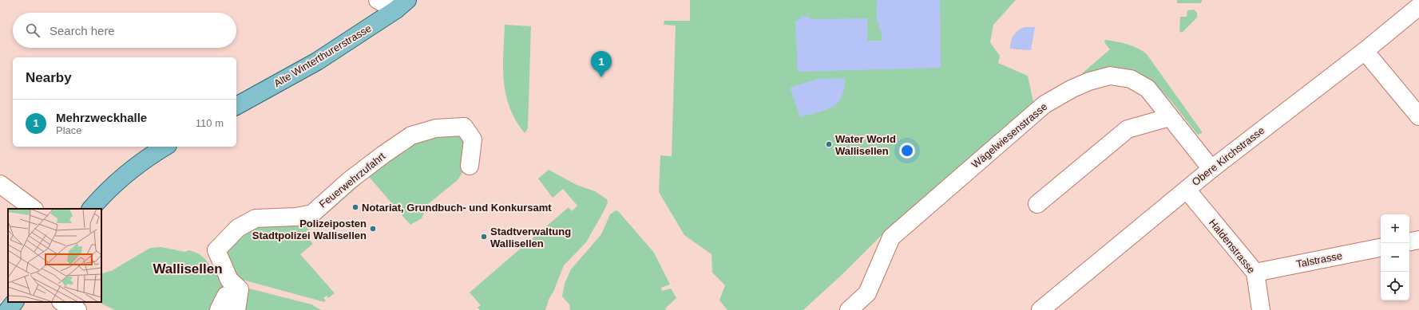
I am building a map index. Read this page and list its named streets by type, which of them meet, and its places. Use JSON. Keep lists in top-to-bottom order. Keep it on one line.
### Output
{"streets":{"main road":["Alte Winterthurerstrasse"],"street":["Wägelwiesenstrasse","Obere Kirchstrasse","Feuerwehrzufahrt","Haldenstrasse","Talstrasse"]},"crossings":[["Wägelwiesenstrasse","Obere Kirchstrasse"],["Obere Kirchstrasse","Haldenstrasse"],["Haldenstrasse","Talstrasse"]],"districts":["Wallisellen"],"places":["Water World Wallisellen","Notariat, Grundbuch- und Konkursamt","Polizeiposten Stadtpolizei Wallisellen","Stadtverwaltung Wallisellen"],"page":{"search":"Search here","pins":"1","heading":"Nearby","list":[{"mark":"1","name":"Mehrzweckhalle","note":"Place","value":"110 m"}],"map_buttons":["+","−"]}}
